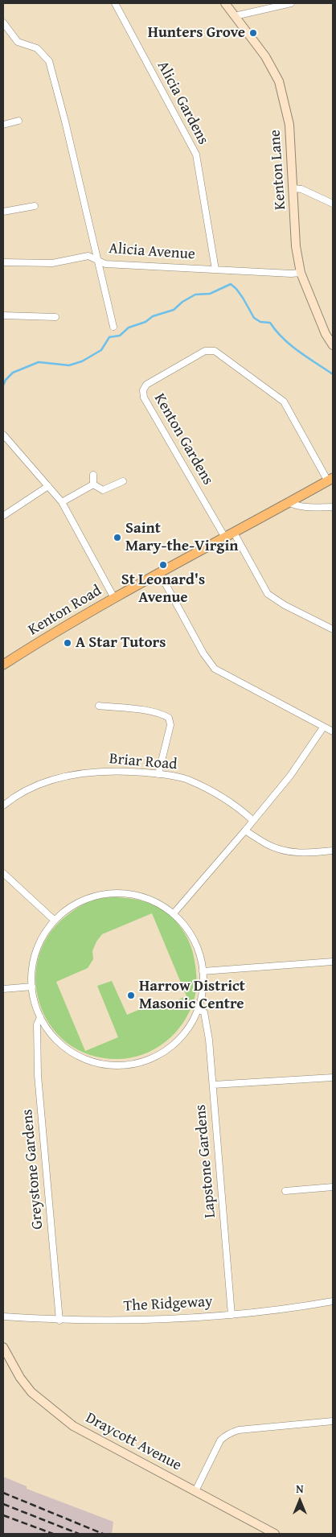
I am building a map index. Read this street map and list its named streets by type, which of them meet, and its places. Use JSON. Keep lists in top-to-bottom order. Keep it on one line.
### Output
{"streets":{"main road":["Kenton Road"],"street":["Alicia Gardens","Kenton Lane","Alicia Avenue","Kenton Gardens","Briar Road","Lapstone Gardens","Greystone Gardens","The Ridgeway","Draycott Avenue"]},"crossings":[["Alicia Gardens","Alicia Avenue"],["Kenton Lane","Alicia Avenue"],["Kenton Gardens","Kenton Road"],["Lapstone Gardens","The Ridgeway"],["Greystone Gardens","The Ridgeway"]],"places":["Hunters Grove","Saint Mary-the-Virgin","St Leonard's Avenue","A Star Tutors","Harrow District Masonic Centre"],"north":"top"}
